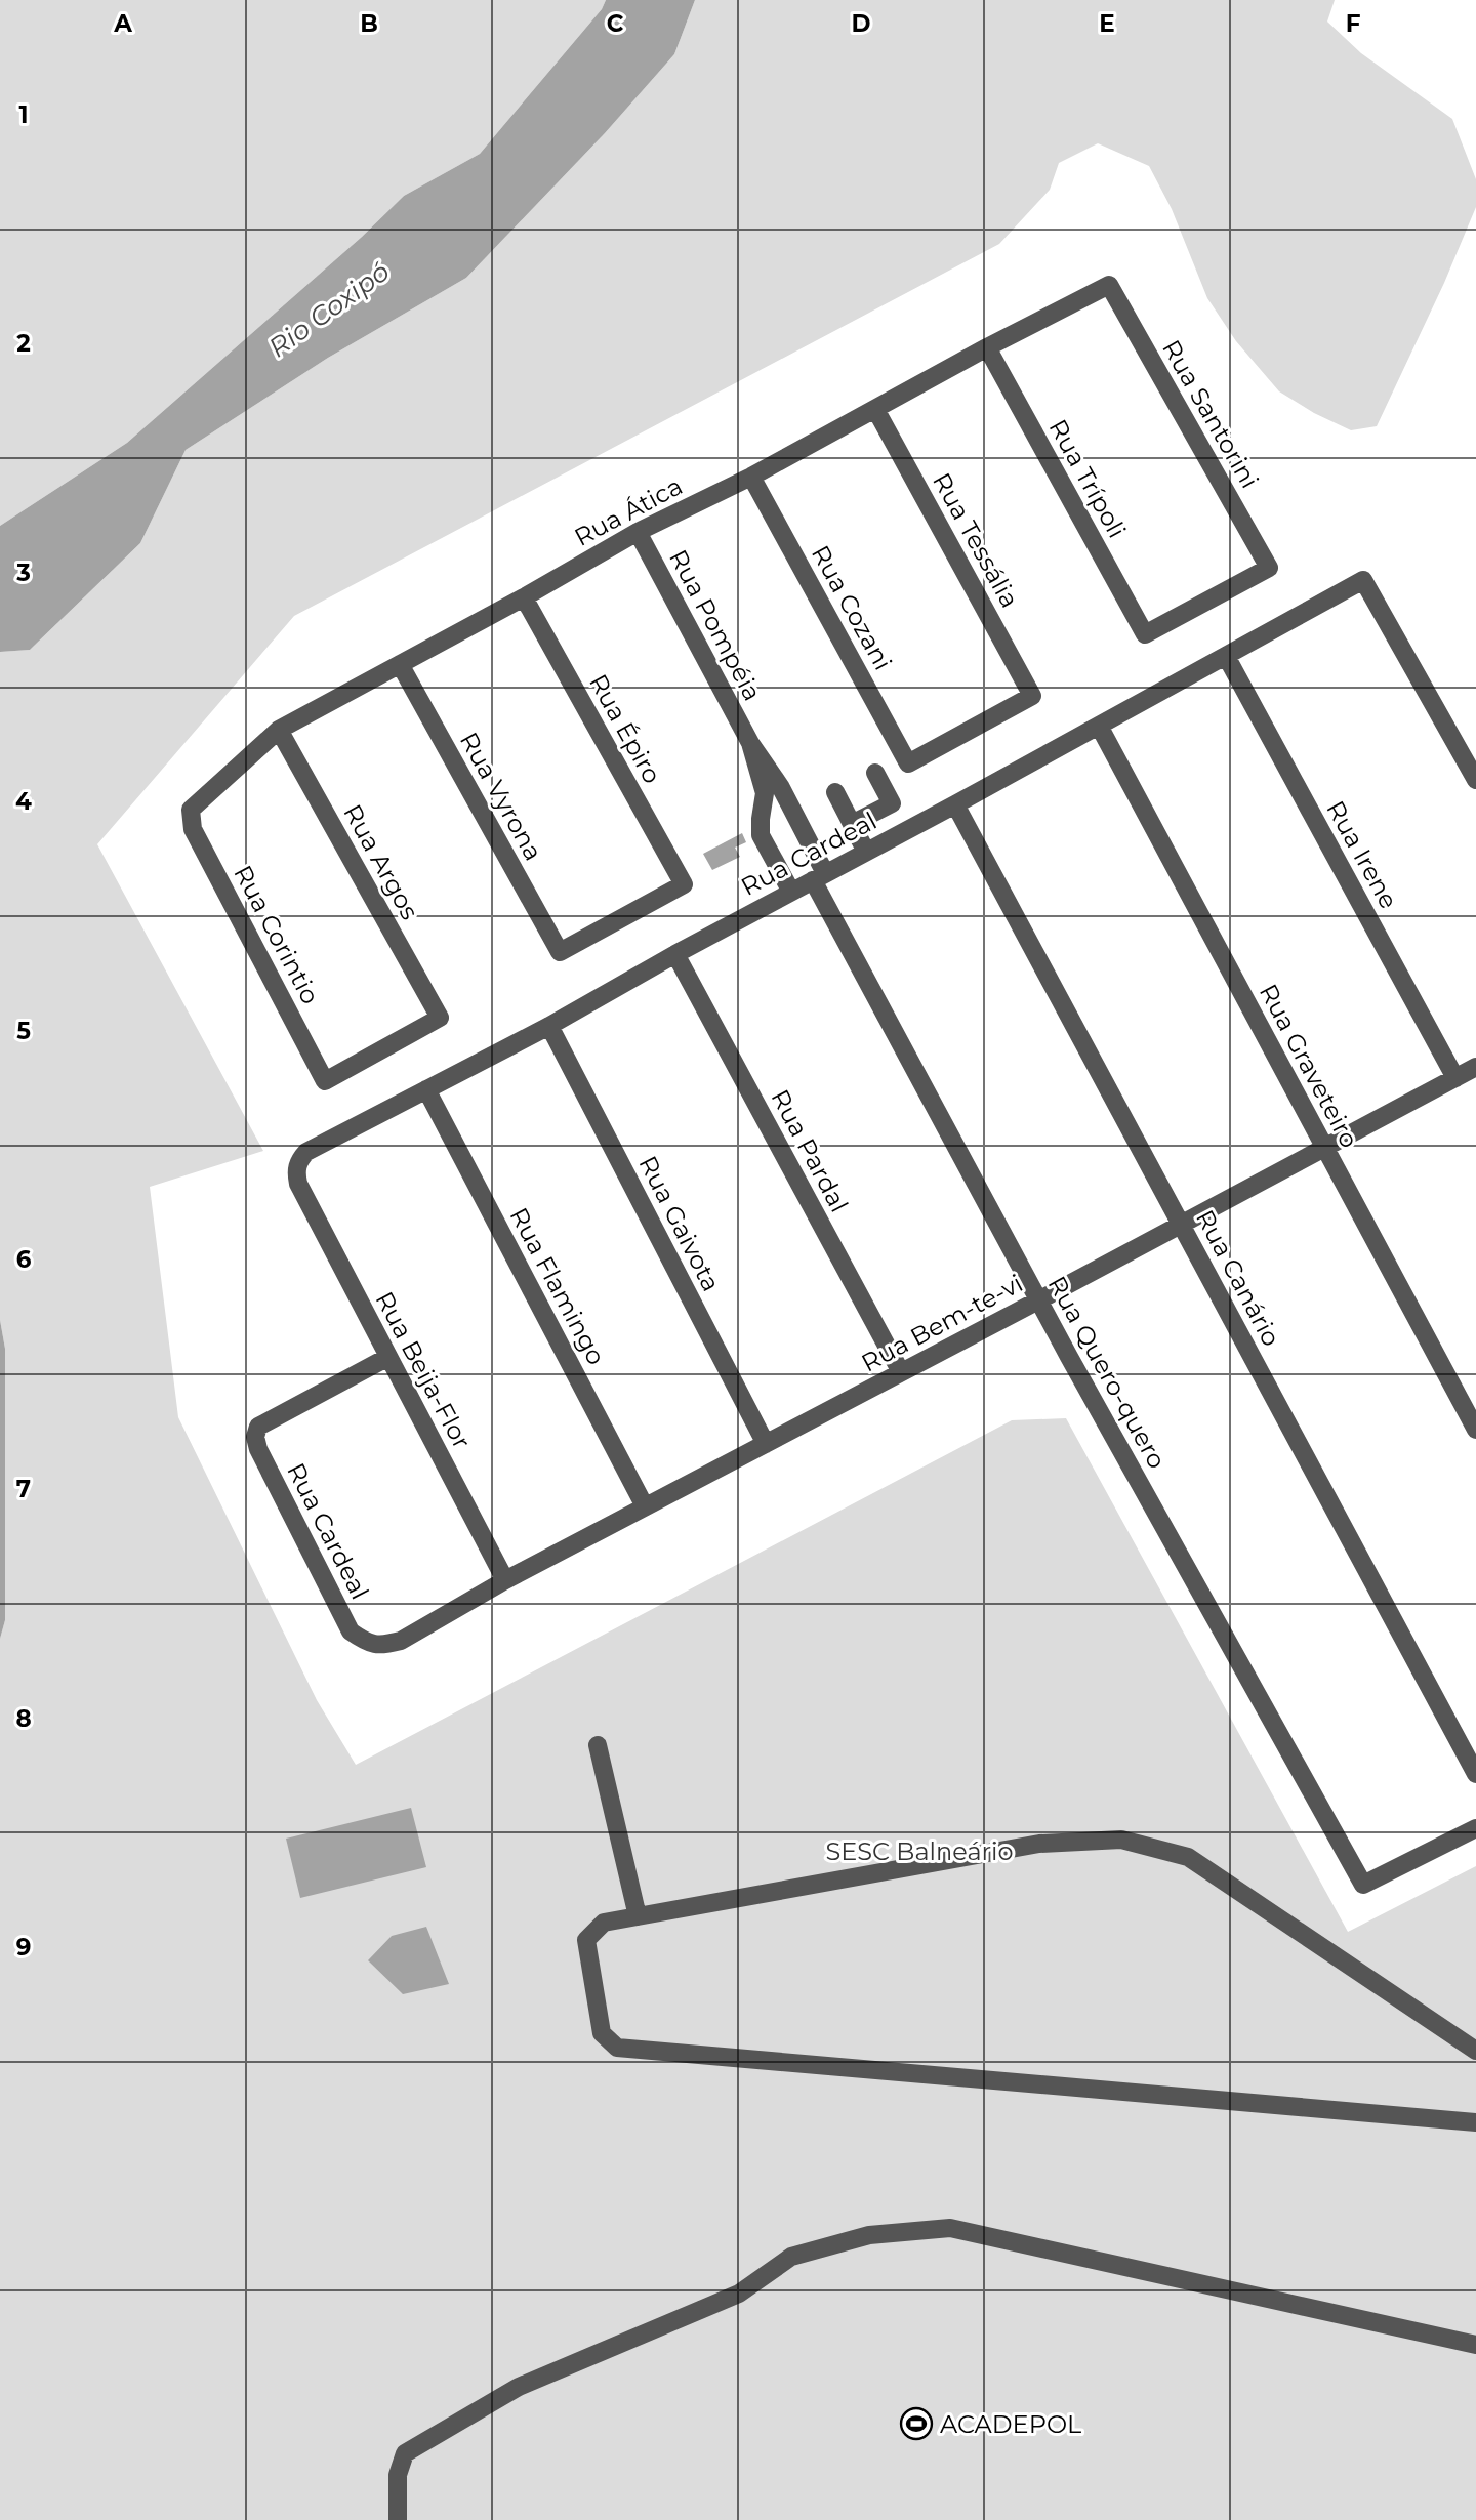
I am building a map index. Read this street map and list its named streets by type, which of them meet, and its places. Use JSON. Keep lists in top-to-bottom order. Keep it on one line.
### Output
{"streets":{"street":["Rua Santorini","Rua Trípoli","Rua Ática","Rua Tessália","Rua Cozani","Rua Pompéia","Rua Épiro","Rua Vyrona","Rua Cardeal","Rua Irene","Rua Argos","Rua Corintio","Rua Graveteiro","Rua Pardal","Rua Gaivota","Rua Canário","Rua Flamingo","Rua Bem-te-vi","Rua Beija-Flor","Rua Quero-quero"]},"crossings":[["Rua Santorini","Rua Trípoli"],["Rua Santorini","Rua Ática"],["Rua Trípoli","Rua Ática"],["Rua Ática","Rua Tessália"],["Rua Ática","Rua Cozani"],["Rua Ática","Rua Pompéia"],["Rua Ática","Rua Épiro"],["Rua Ática","Rua Vyrona"],["Rua Ática","Rua Argos"],["Rua Ática","Rua Corintio"],["Rua Tessália","Rua Cozani"],["Rua Pompéia","Rua Cardeal"],["Rua Pompéia","Rua Quero-quero"],["Rua Épiro","Rua Vyrona"],["Rua Cardeal","Rua Irene"],["Rua Cardeal","Rua Graveteiro"],["Rua Cardeal","Rua Pardal"],["Rua Cardeal","Rua Gaivota"],["Rua Cardeal","Rua Canário"],["Rua Cardeal","Rua Flamingo"],["Rua Cardeal","Rua Bem-te-vi"],["Rua Cardeal","Rua Beija-Flor"],["Rua Cardeal","Rua Quero-quero"],["Rua Irene","Rua Bem-te-vi"],["Rua Argos","Rua Corintio"],["Rua Graveteiro","Rua Bem-te-vi"],["Rua Pardal","Rua Bem-te-vi"],["Rua Gaivota","Rua Bem-te-vi"],["Rua Canário","Rua Bem-te-vi"],["Rua Flamingo","Rua Bem-te-vi"],["Rua Bem-te-vi","Rua Beija-Flor"],["Rua Bem-te-vi","Rua Quero-quero"]],"water":["Rio Coxipó"],"parks":["SESC Balneário"],"places":{"sports":["ACADEPOL"]},"grid":{"columns":["A","B","C","D","E","F"],"rows":["1","2","3","4","5","6","7","8","9"]}}
